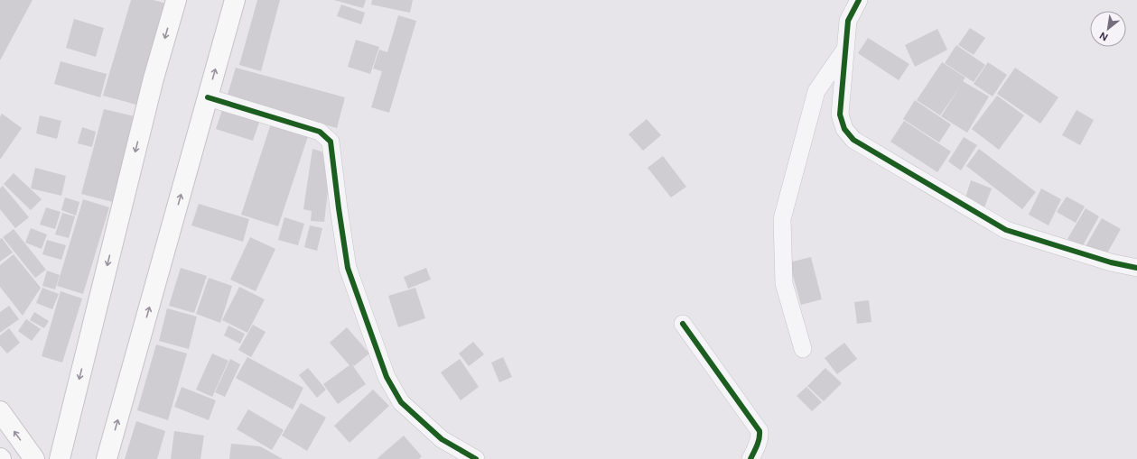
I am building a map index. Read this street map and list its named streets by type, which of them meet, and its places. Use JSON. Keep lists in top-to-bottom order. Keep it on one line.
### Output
{"north":"bottom left"}
